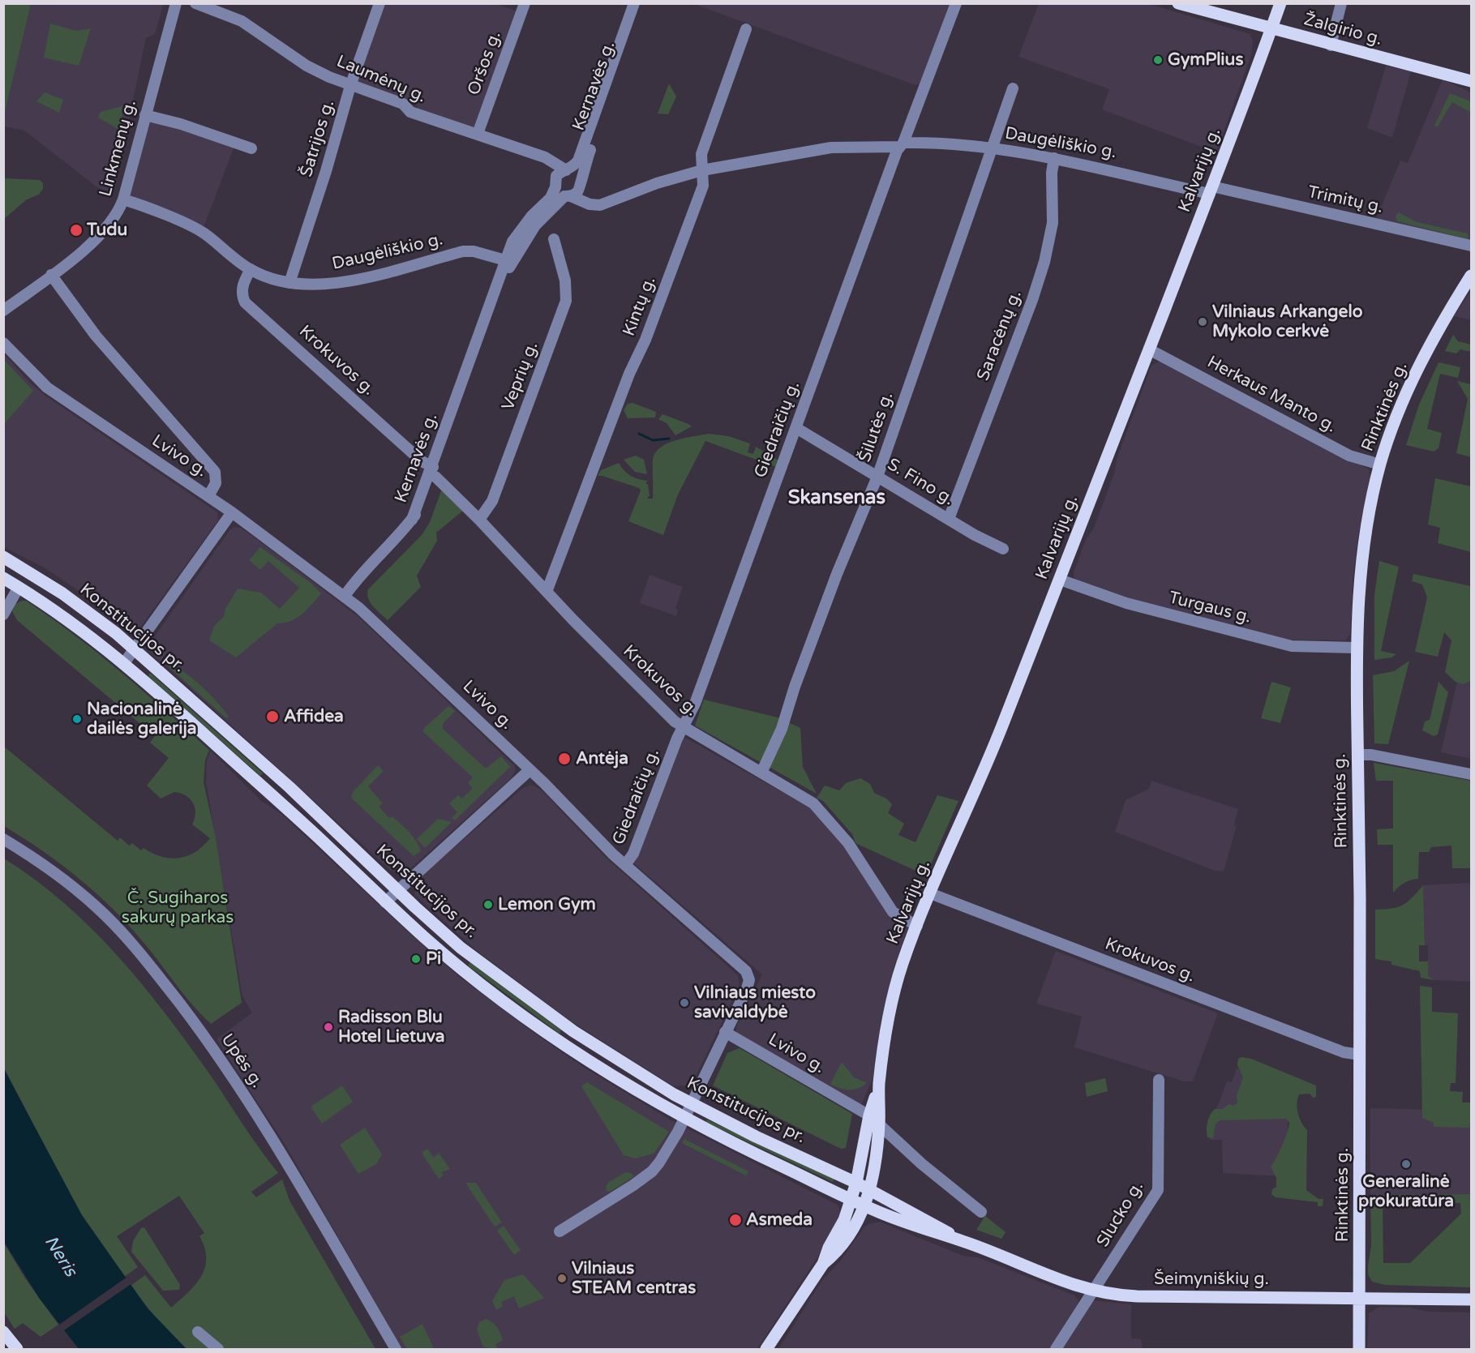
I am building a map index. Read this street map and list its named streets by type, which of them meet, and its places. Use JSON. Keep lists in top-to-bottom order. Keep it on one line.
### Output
{"streets":{"main road":["Žalgirio g.","Kalvarijų g.","Rinktinės g.","Konstitucijos pr.","Šeimyniškių g."],"street":["Oršos g.","Laumėnų g.","Kernavės g.","Šatrijos g.","Daugėliškio g.","Linkmenų g.","Trimitų g.","Kintų g.","Saracėnų g.","Krokuvos g.","Veprių g.","Herkaus Manto g.","Šilutės g.","Giedraičių g.","Lvivo g.","S. Fino g.","Turgaus g.","Upės g.","Slucko g."]},"crossings":[["Žalgirio g.","Kalvarijų g."],["Oršos g.","Laumėnų g."],["Laumėnų g.","Kernavės g."],["Laumėnų g.","Šatrijos g."],["Laumėnų g.","Daugėliškio g."],["Kernavės g.","Daugėliškio g."],["Kernavės g.","Krokuvos g."],["Kernavės g.","Lvivo g."],["Šatrijos g.","Daugėliškio g."],["Daugėliškio g.","Linkmenų g."],["Daugėliškio g.","Kalvarijų g."],["Daugėliškio g.","Trimitų g."],["Daugėliškio g.","Kintų g."],["Daugėliškio g.","Saracėnų g."],["Daugėliškio g.","Krokuvos g."],["Daugėliškio g.","Šilutės g."],["Daugėliškio g.","Giedraičių g."],["Kalvarijų g.","Trimitų g."],["Kalvarijų g.","Krokuvos g."],["Kalvarijų g.","Herkaus Manto g."],["Kalvarijų g.","Lvivo g."],["Kalvarijų g.","Turgaus g."],["Kalvarijų g.","Konstitucijos pr."],["Kalvarijų g.","Šeimyniškių g."],["Kintų g.","Krokuvos g."],["Saracėnų g.","S. Fino g."],["Krokuvos g.","Veprių g."],["Krokuvos g.","Rinktinės g."],["Krokuvos g.","Šilutės g."],["Krokuvos g.","Giedraičių g."],["Herkaus Manto g.","Rinktinės g."],["Rinktinės g.","Turgaus g."],["Rinktinės g.","Šeimyniškių g."],["Šilutės g.","S. Fino g."],["Giedraičių g.","Lvivo g."],["Giedraičių g.","S. Fino g."],["Konstitucijos pr.","Šeimyniškių g."],["Slucko g.","Šeimyniškių g."]],"districts":["Skansenas"],"water":["Neris"],"parks":["Č. Sugiharos sakurų parkas"],"places":["GymPlius","Tudu","Vilniaus Arkangelo Mykolo cerkvė","Affidea","Nacionalinė dailės galerija","Antėja","Lemon Gym","Pi","Vilniaus miesto savivaldybė","Radisson Blu Hotel Lietuva","Generalinė prokuratūra","Asmeda","Vilniaus STEAM centras"]}
